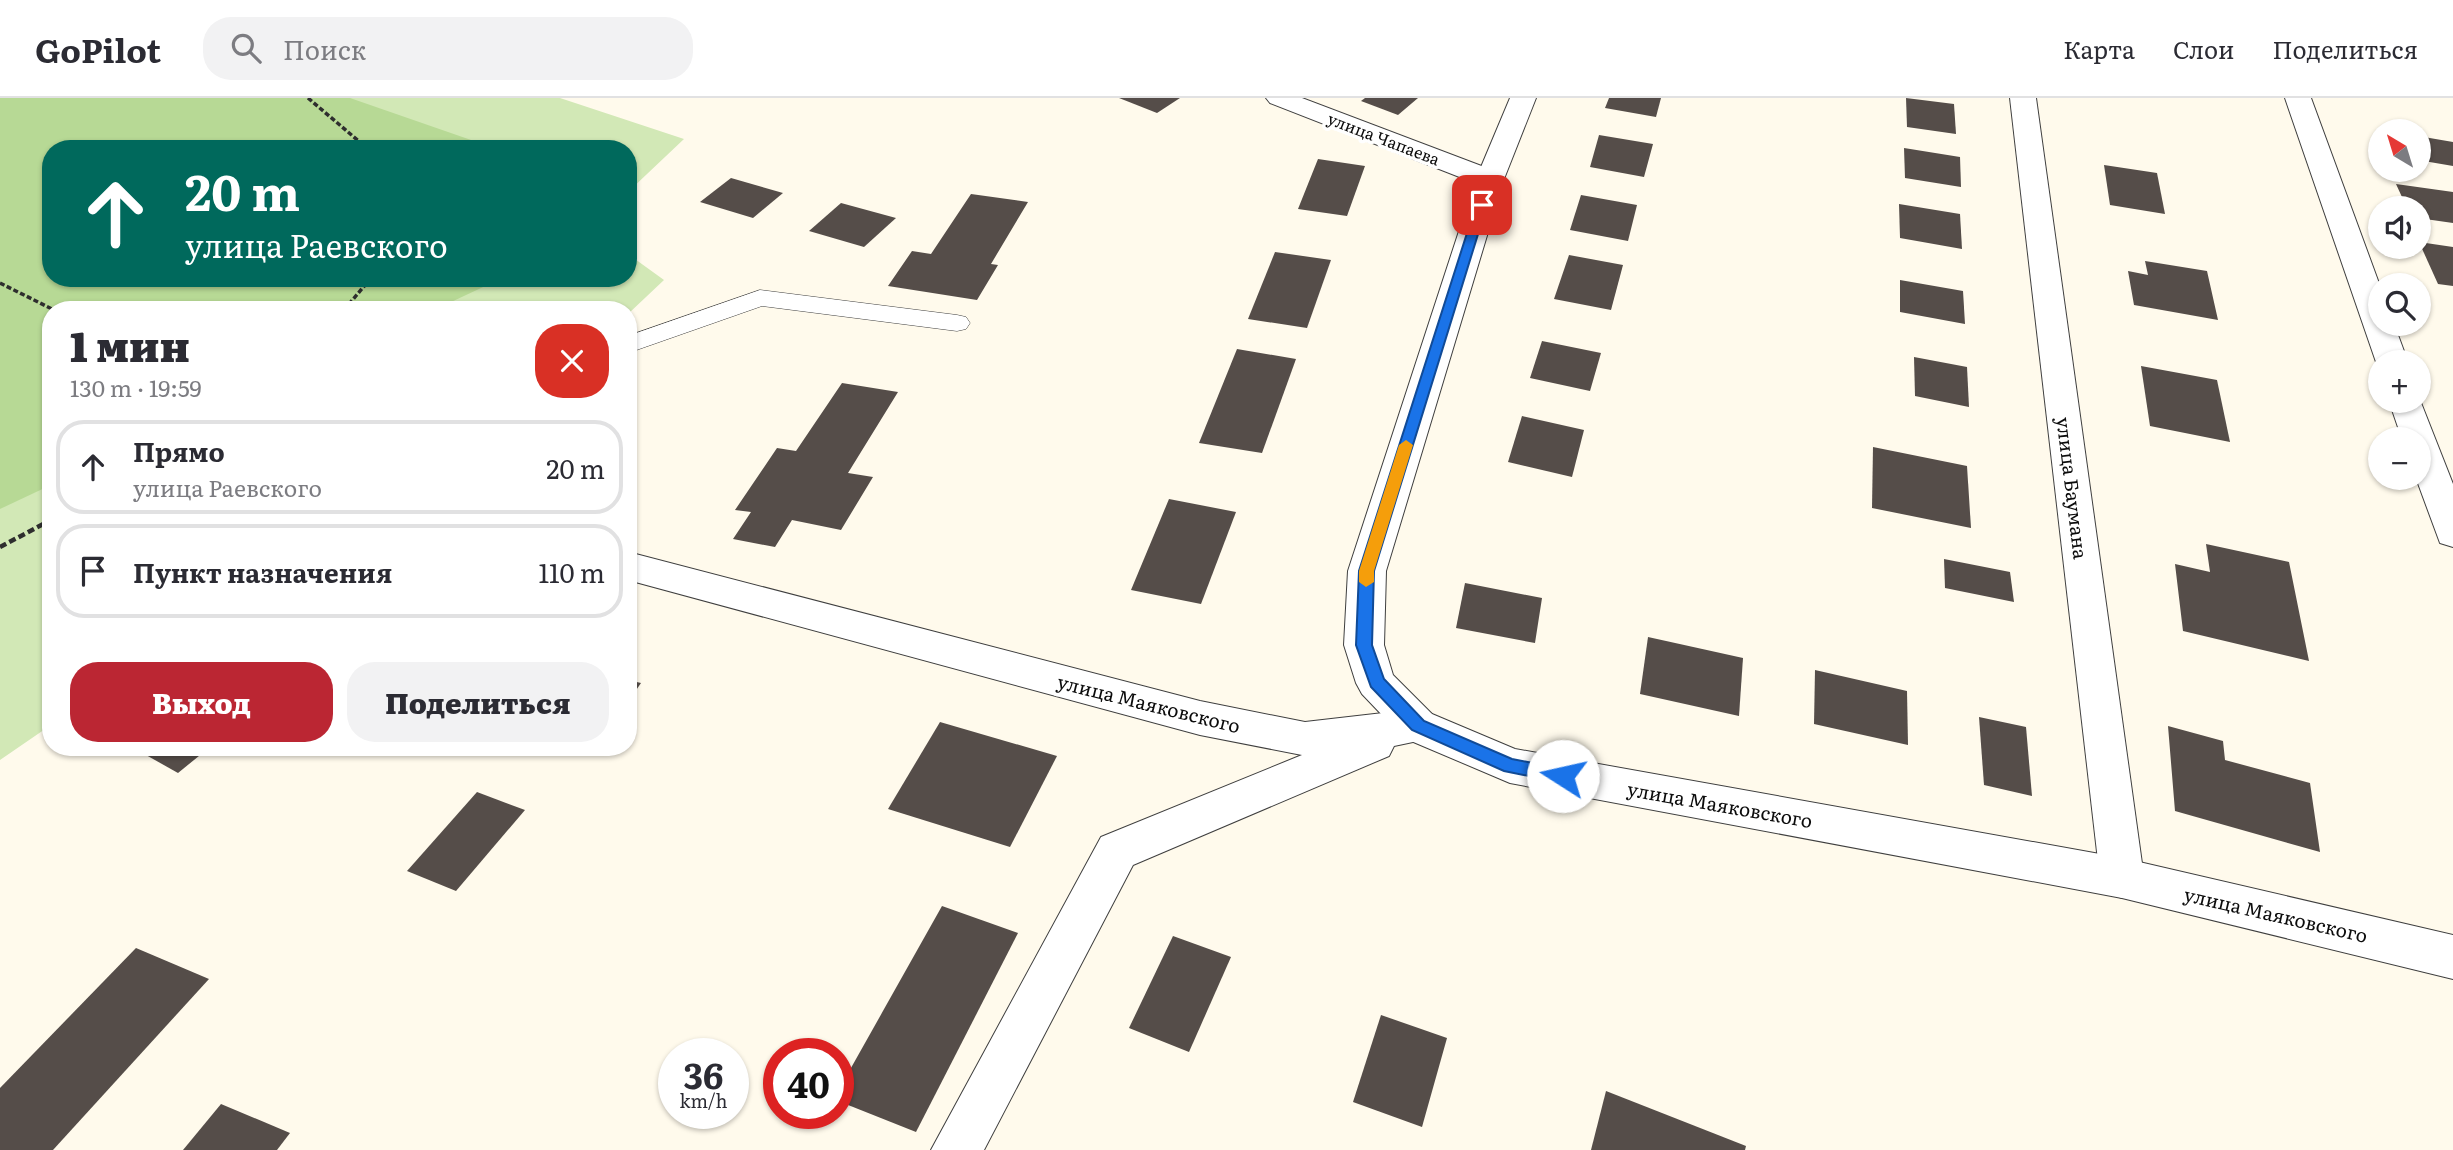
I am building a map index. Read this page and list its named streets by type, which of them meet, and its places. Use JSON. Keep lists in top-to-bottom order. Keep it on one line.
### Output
{"streets":{"street":["улица Чапаева","улица Баумана","улица Маяковского"]},"crossings":[["улица Баумана","улица Маяковского"]],"north":"top left","page":{"header":"GoPilot","search":"Поиск","nav":["Карта","Слои","Поделиться"],"map_buttons":["+","−"],"turn":["20 m","улица Раевского"],"heading":["1 мин","130 m · 19:59"],"list":[{"name":"Прямо","note":"улица Раевского","value":"20 m"},{"name":"Пункт назначения","value":"110 m"}],"buttons":["Выход","Поделиться"],"speed":"36 km/h","limit":"40"}}
